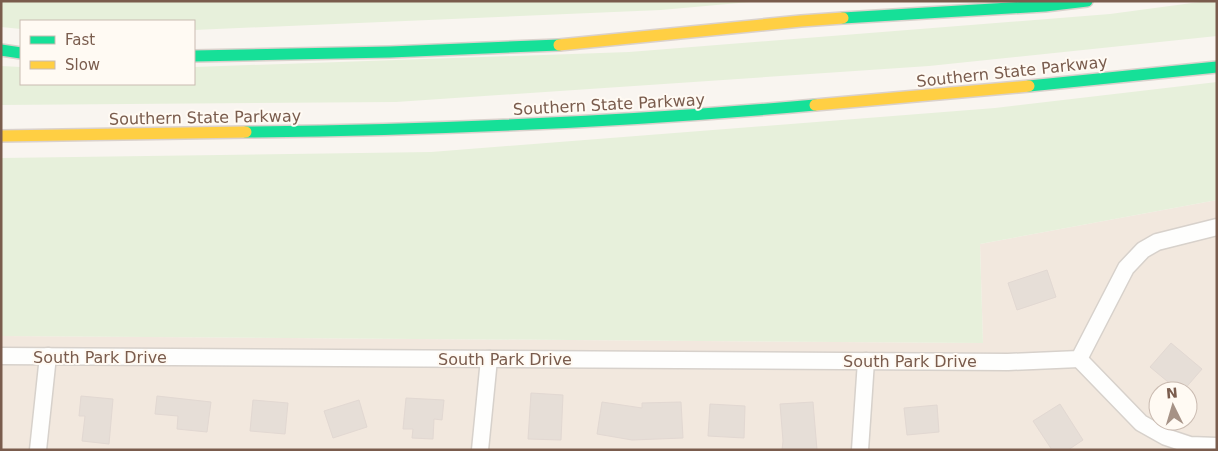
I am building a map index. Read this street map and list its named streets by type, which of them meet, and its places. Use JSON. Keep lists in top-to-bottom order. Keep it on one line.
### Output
{"streets":{"highway":["Southern State Parkway"],"street":["South Park Drive"]},"legend":["Fast","Slow"],"north":"top"}
